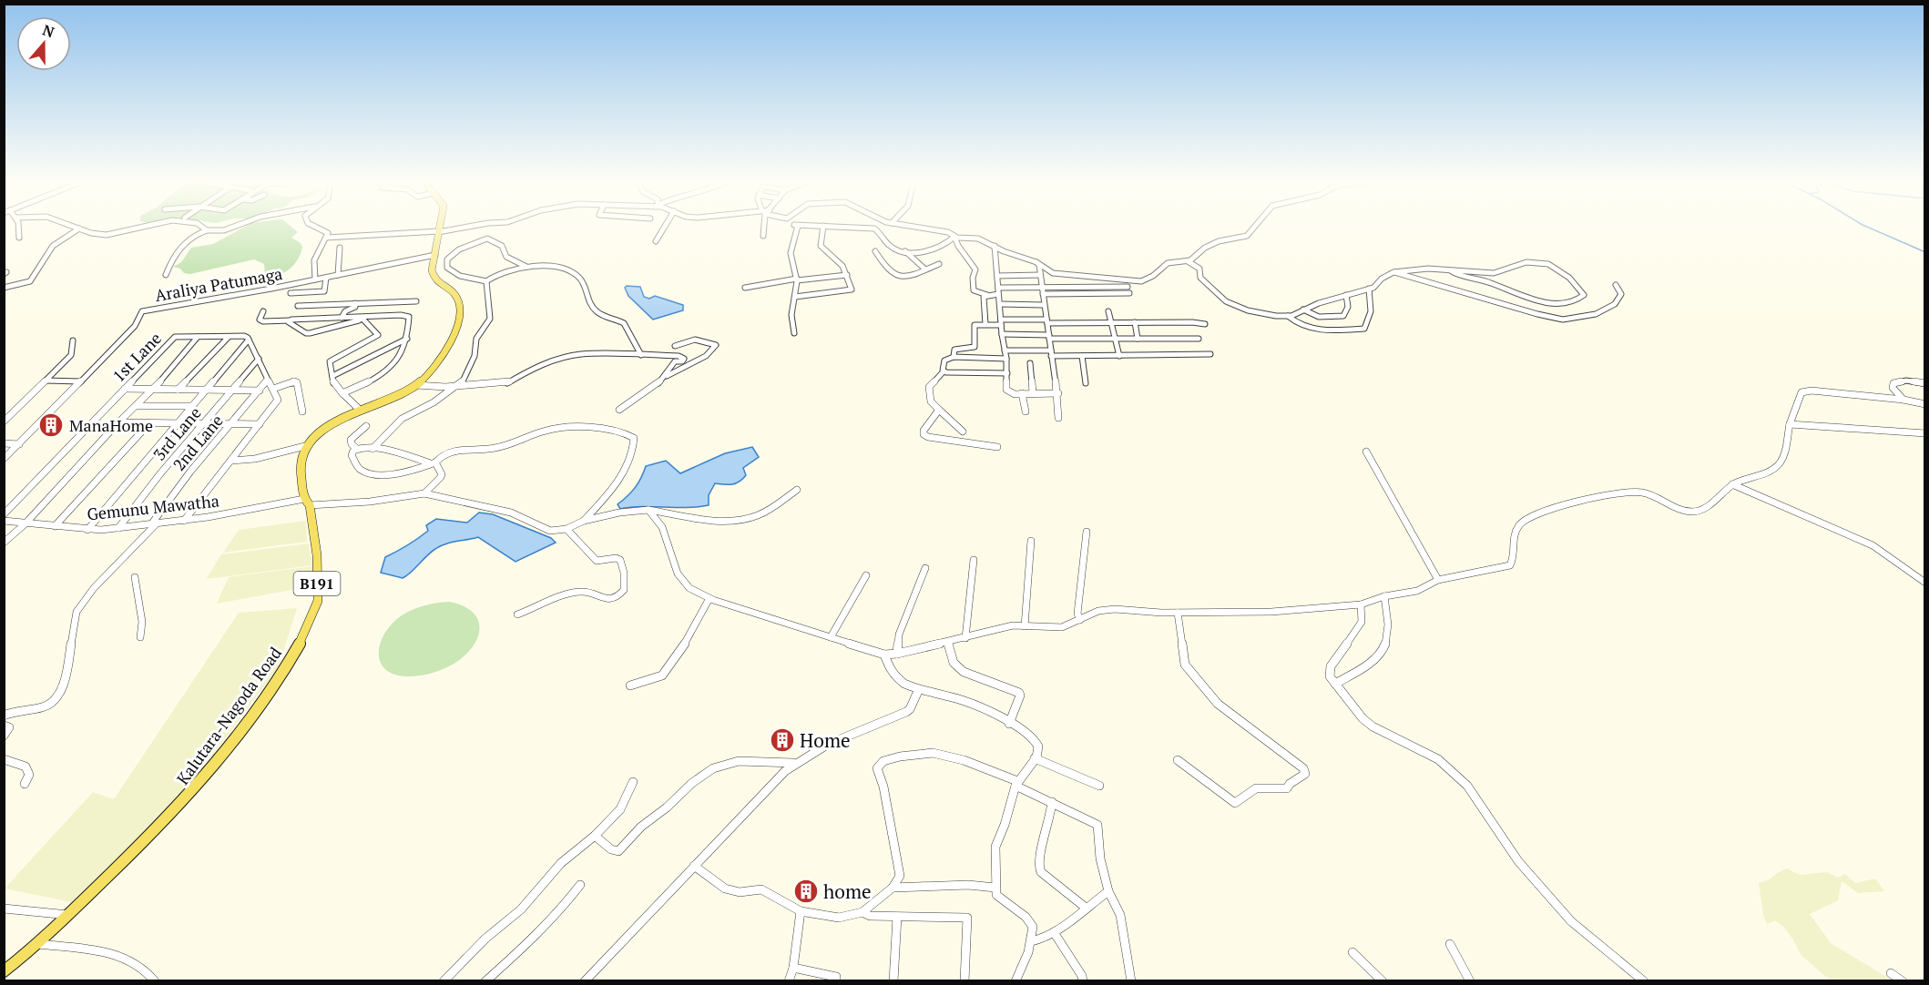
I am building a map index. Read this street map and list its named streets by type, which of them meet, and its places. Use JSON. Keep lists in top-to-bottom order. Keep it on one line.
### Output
{"streets":{"main road":["B191","Kalutara-Nagoda Road"],"street":["Araliya Patumaga","1st Lane","3rd Lane","2nd Lane","Gemunu Mawatha"]},"crossings":[["3rd Lane","Gemunu Mawatha"],["2nd Lane","Gemunu Mawatha"],["Gemunu Mawatha","Kalutara-Nagoda Road"]],"places":{"building":["ManaHome","Home","home"]},"north":"top"}
